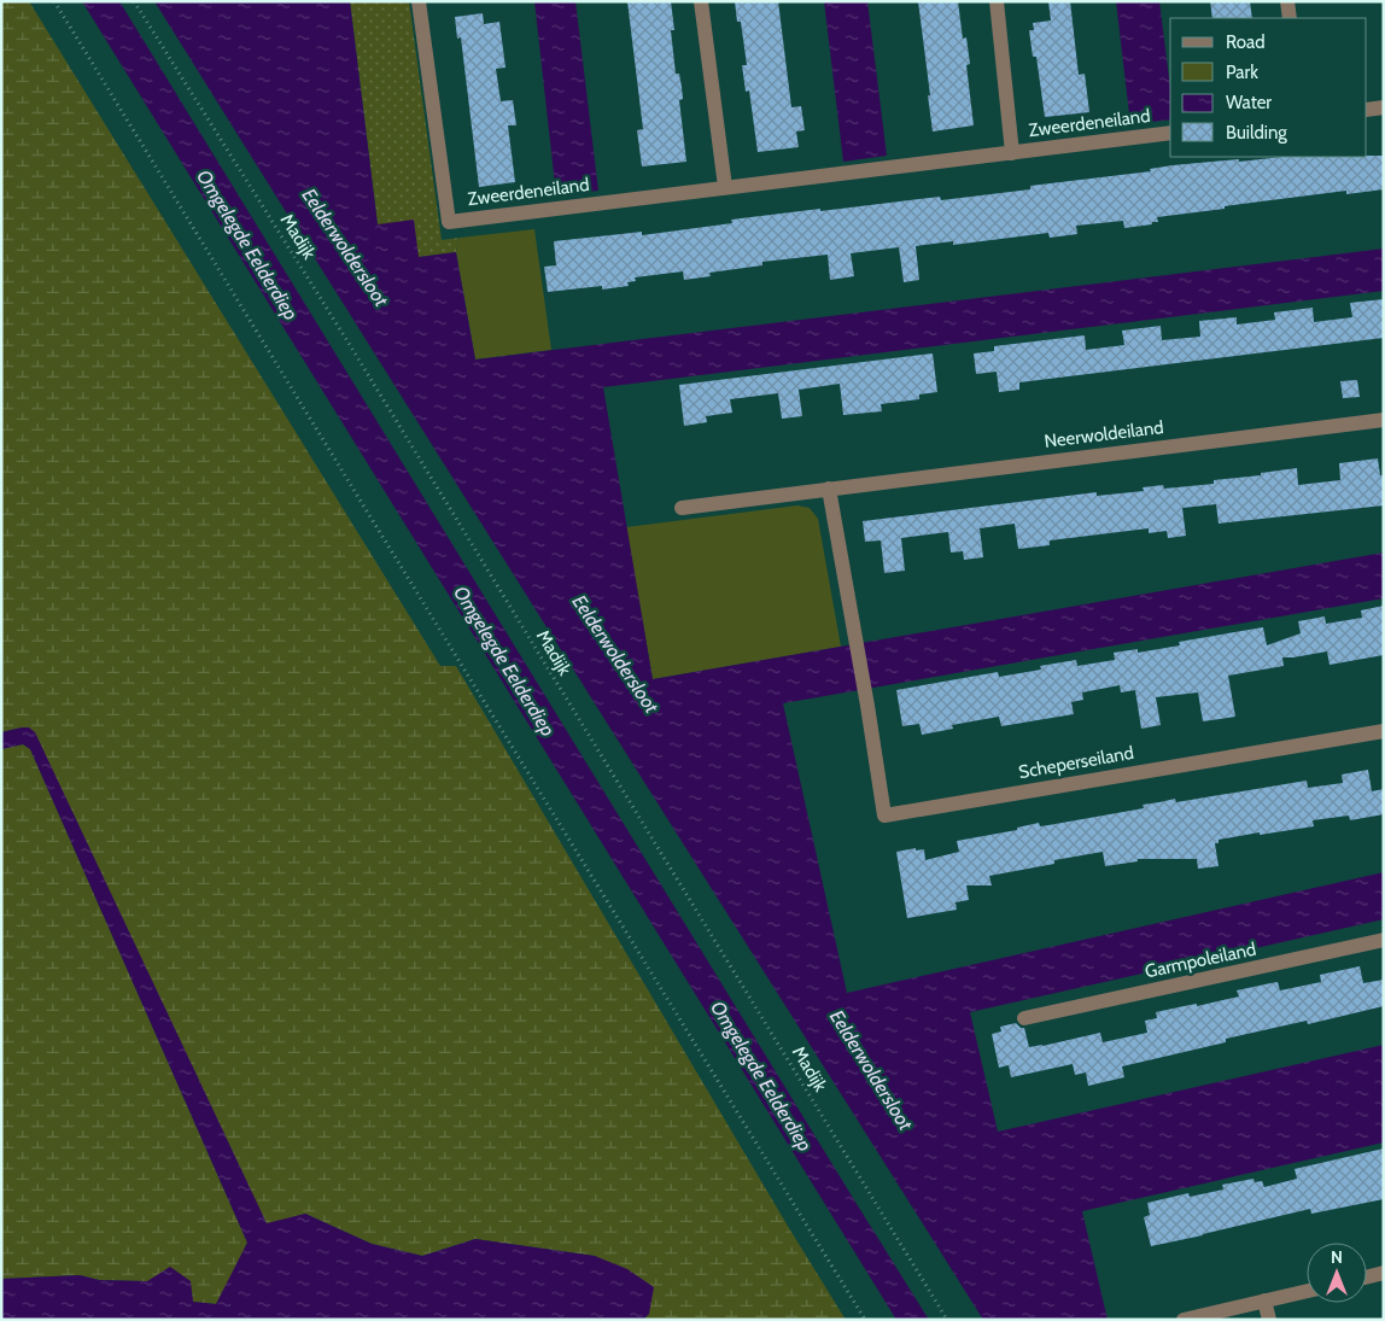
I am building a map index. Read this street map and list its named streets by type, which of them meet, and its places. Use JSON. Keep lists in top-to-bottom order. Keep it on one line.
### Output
{"streets":{"street":["Zweerdeneiland","Neerwoldeiland","Scheperseiland","Garmpoleiland"],"path":["Madijk"]},"crossings":[["Neerwoldeiland","Scheperseiland"]],"water":["Omgelegde Eelderdiep","Eelderwoldersloot"],"legend":["Road","Park","Water","Building"],"north":"top"}
